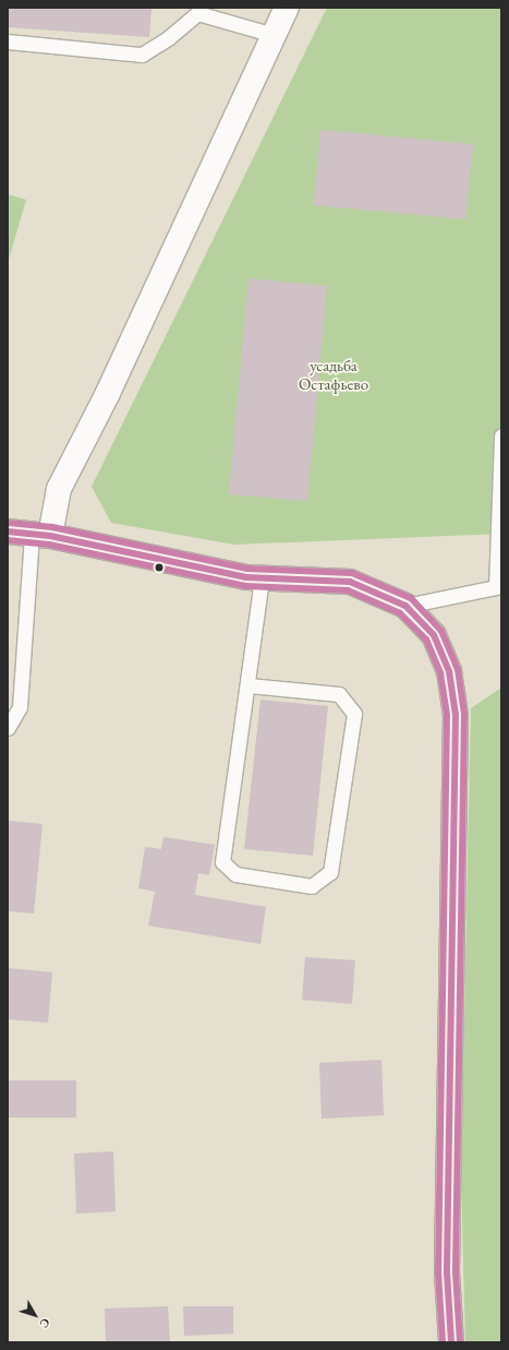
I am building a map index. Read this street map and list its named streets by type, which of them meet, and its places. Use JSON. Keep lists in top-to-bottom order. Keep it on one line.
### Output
{"parks":["усадьба Остафьево"],"north":"bottom right"}
